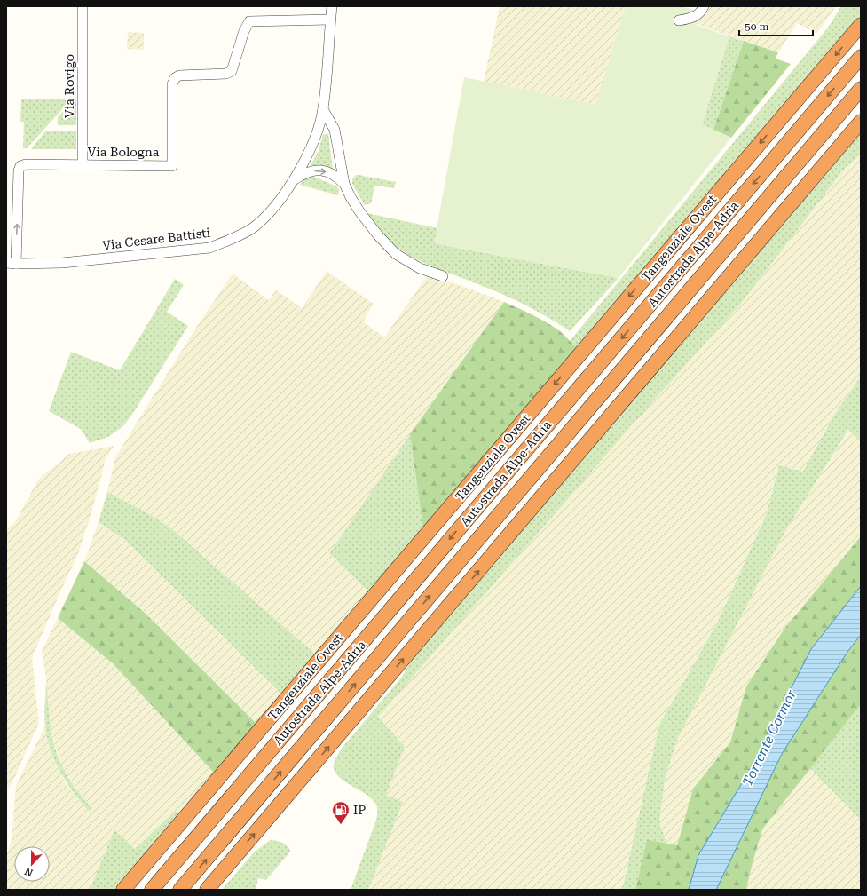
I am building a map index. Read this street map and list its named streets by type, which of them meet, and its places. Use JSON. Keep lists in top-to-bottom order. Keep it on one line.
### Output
{"streets":{"highway":["Tangenziale Ovest","Autostrada Alpe-Adria"],"street":["Via Rovigo","Via Bologna","Via Cesare Battisti"]},"crossings":[["Via Rovigo","Via Bologna"],["Via Bologna","Via Cesare Battisti"]],"water":["Torrente Cormor"],"places":{"fuel station":["IP"]},"scale_bar":"50 m","north":"bottom"}
